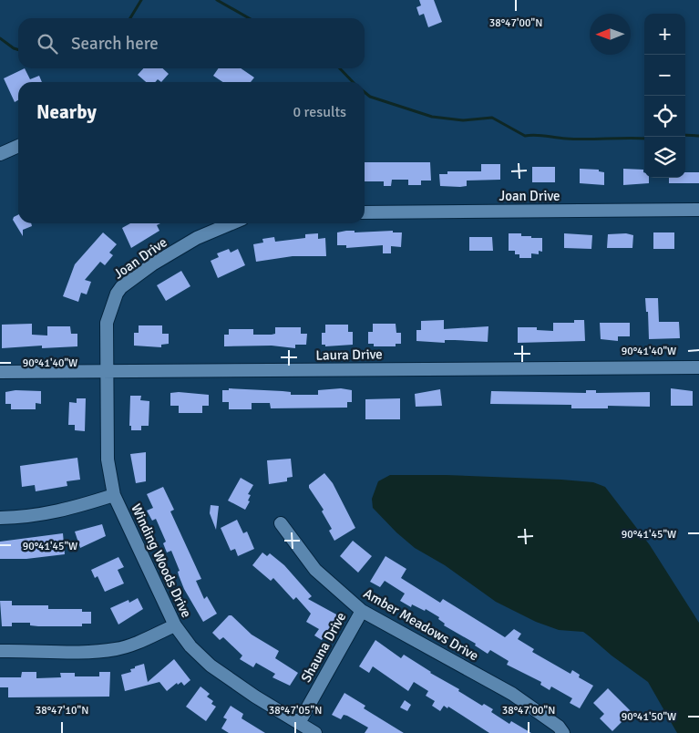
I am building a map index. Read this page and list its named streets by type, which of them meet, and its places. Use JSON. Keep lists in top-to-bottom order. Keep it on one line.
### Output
{"streets":{"street":["Joan Drive","Laura Drive","Winding Woods Drive","Amber Meadows Drive","Shauna Drive"]},"crossings":[["Joan Drive","Laura Drive"],["Joan Drive","Winding Woods Drive"],["Winding Woods Drive","Shauna Drive"],["Amber Meadows Drive","Shauna Drive"]],"north":"left","page":{"map_buttons":["+","−"],"search":"Search here","heading":["Nearby","0 results"]},"coordinates":["38°47'00\"N","90°41'40\"W","90°41'45\"W","38°47'10\"N","38°47'05\"N","90°41'50\"W"]}
